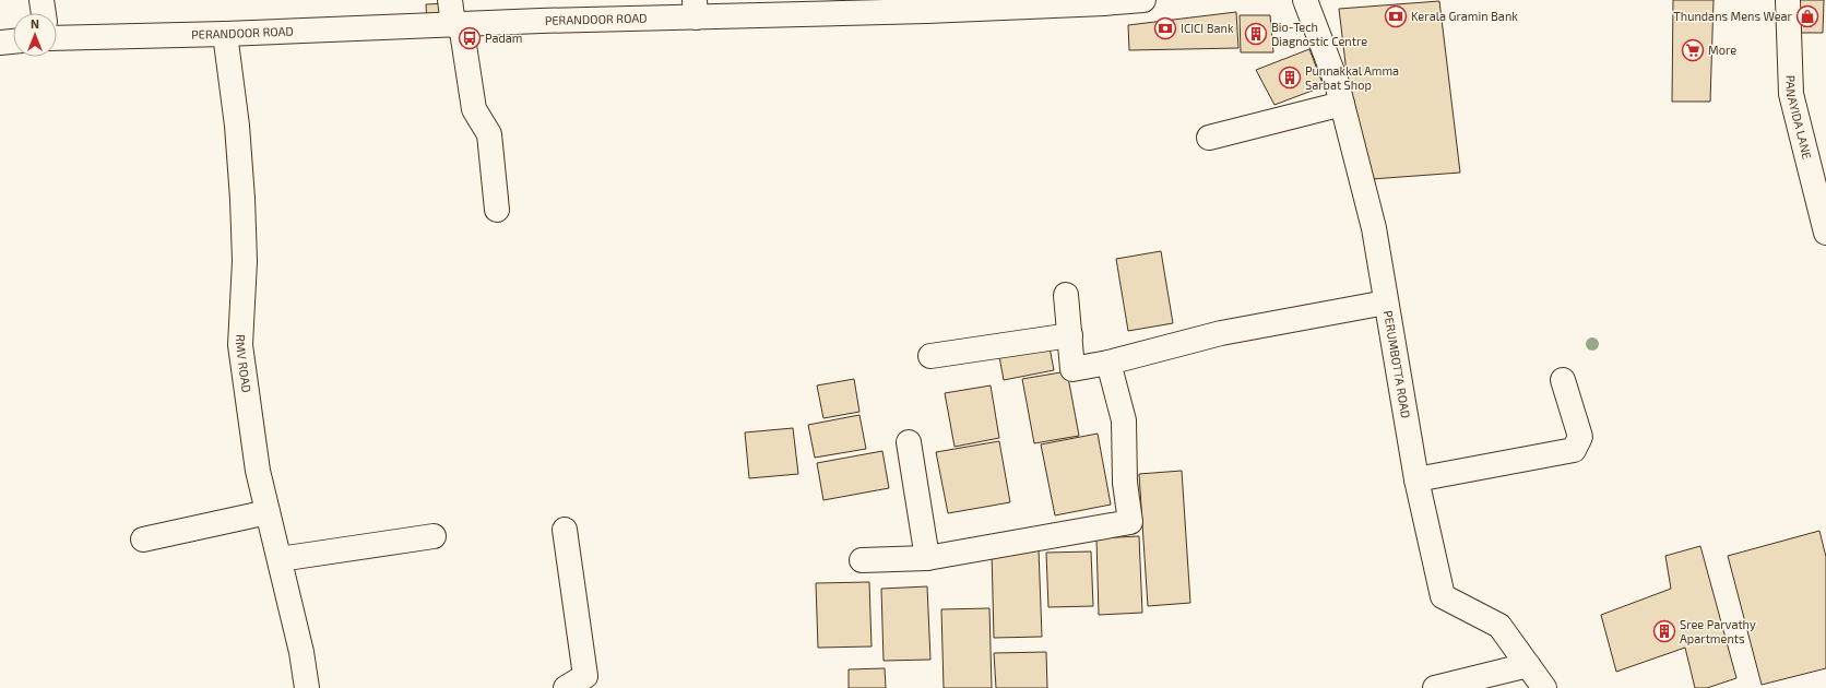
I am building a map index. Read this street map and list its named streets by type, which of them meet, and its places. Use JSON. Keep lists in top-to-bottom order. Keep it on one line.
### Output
{"streets":{"street":["PERANDOOR ROAD","PANAYIDA LANE","RMV ROAD","PERUMBOTTA ROAD"]},"crossings":[["PERANDOOR ROAD","RMV ROAD"]],"places":{"bank":["Kerala Gramin Bank","ICICI Bank"],"shop":["Thundans Mens Wear"],"building":["Bio-Tech Diagnostic Centre","Punnakkal Amma Sarbat Shop","Sree Parvathy Apartments"],"bus stop":["Padam"],"supermarket":["More"]},"north":"top"}
